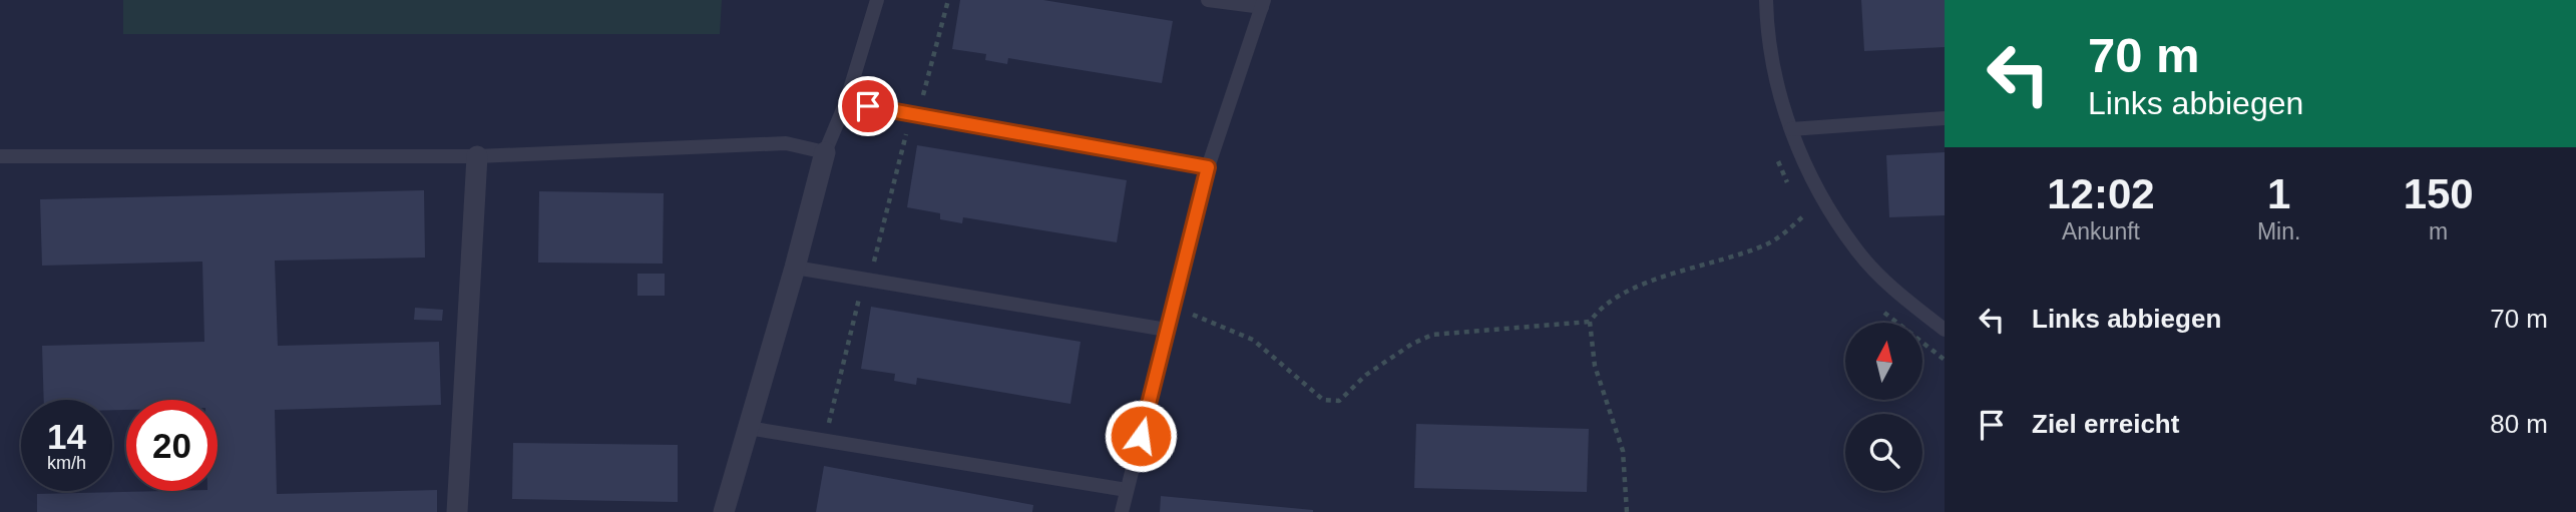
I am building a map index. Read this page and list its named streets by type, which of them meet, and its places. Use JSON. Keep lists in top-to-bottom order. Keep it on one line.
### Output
{"north":"top","page":{"turn":["70 m","Links abbiegen"],"eta":["12:02","Ankunft","1","Min.","150","m"],"list":[{"name":"Links abbiegen","value":"70 m"},{"name":"Ziel erreicht","value":"80 m"}],"speed":"14 km/h","limit":"20"}}
